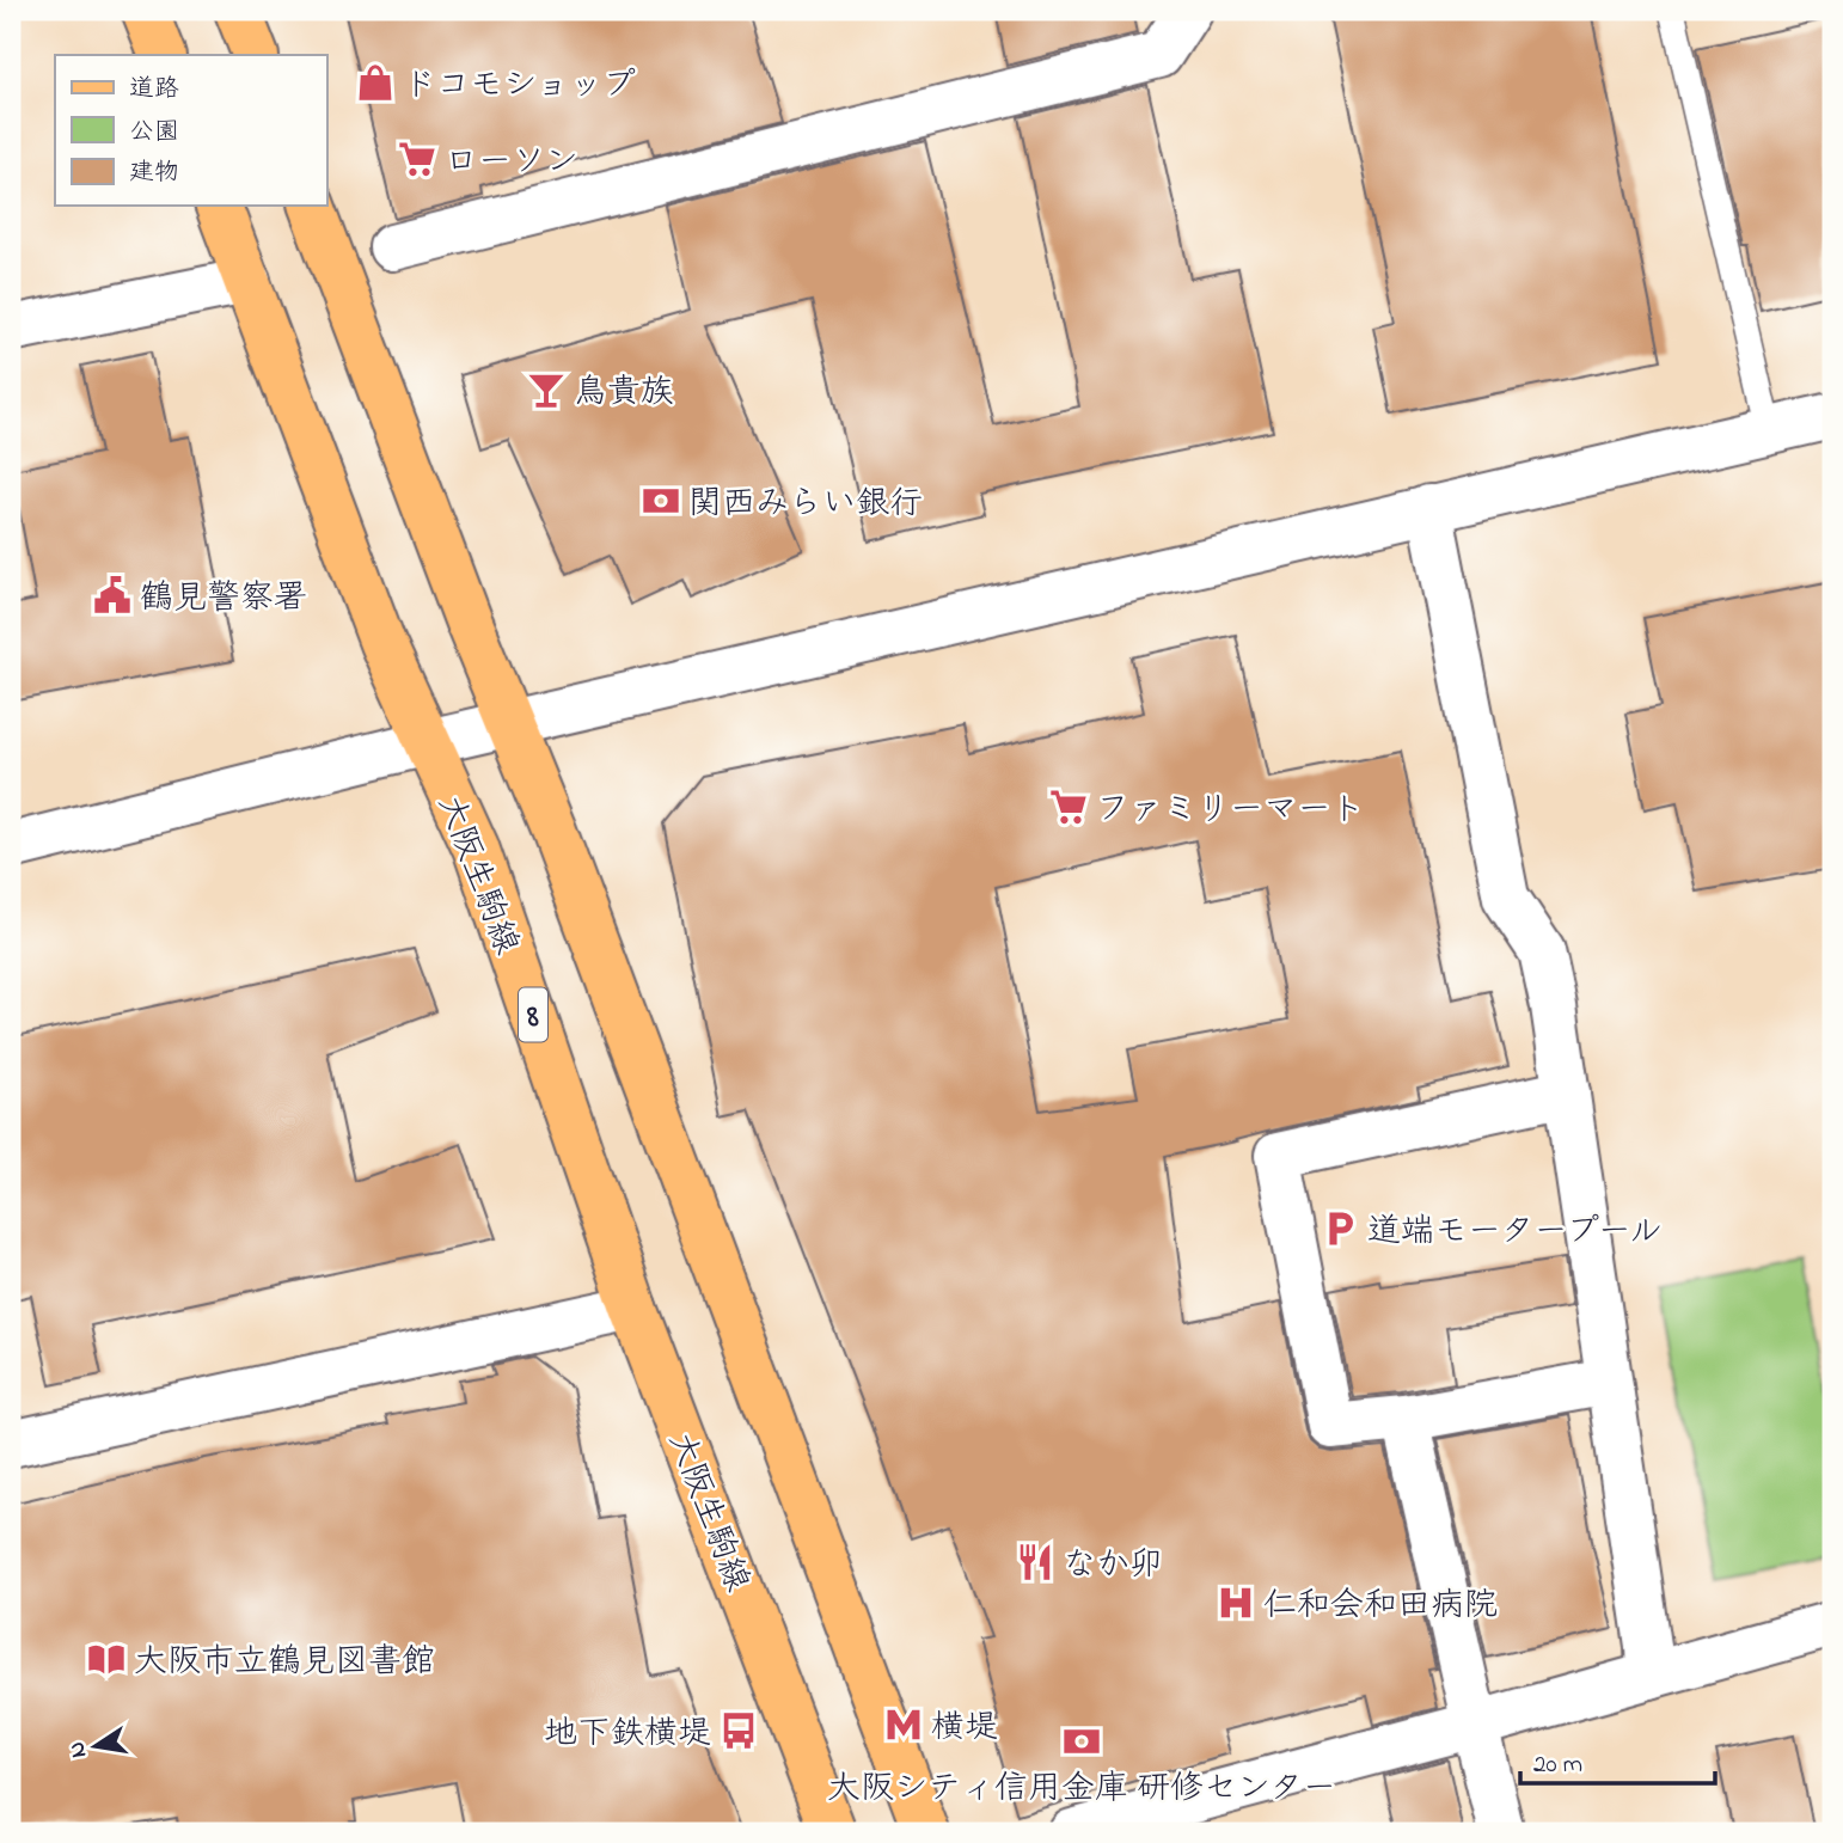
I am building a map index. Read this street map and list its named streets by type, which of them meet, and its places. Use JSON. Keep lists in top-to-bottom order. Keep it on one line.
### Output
{"streets":{"main road":["大阪生駒線","8"]},"places":{"shop":["ドコモショップ"],"supermarket":["ローソン","ファミリーマート"],"bar":["鳥貴族"],"bank":["関西みらい銀行","大阪シティ信用金庫 研修センター"],"public building":["鶴見警察署"],"parking":["道端モータープール"],"restaurant":["なか卯"],"hospital":["仁和会和田病院"],"library":["大阪市立鶴見図書館"],"metro station":["横堤"],"bus stop":["地下鉄横堤"]},"legend":["道路","公園","建物"],"scale_bar":"20 m","north":"left"}
